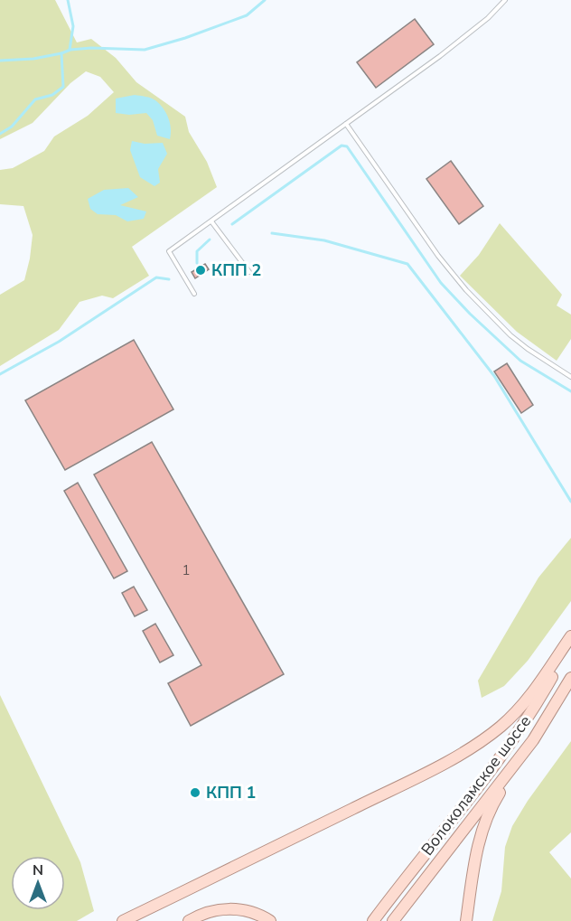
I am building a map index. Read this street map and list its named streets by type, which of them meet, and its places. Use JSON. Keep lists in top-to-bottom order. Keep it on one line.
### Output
{"streets":{"main road":["Волоколамское шоссе"]},"places":["КПП 2","КПП 1"],"house_numbers":["1"],"north":"top"}
